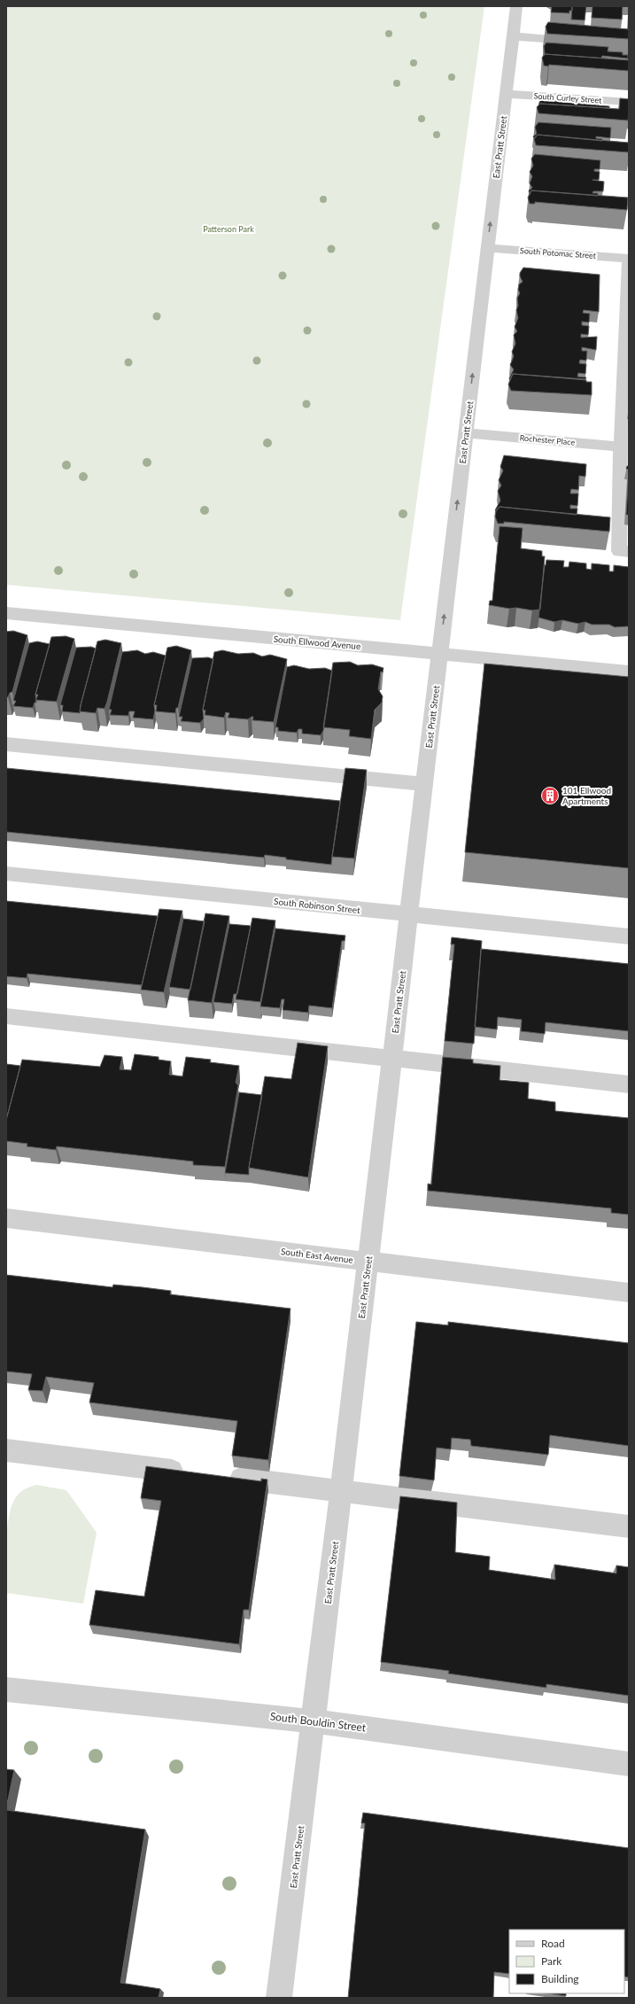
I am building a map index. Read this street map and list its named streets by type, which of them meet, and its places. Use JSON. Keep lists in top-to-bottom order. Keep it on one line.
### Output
{"streets":{"street":["South Curley Street","East Pratt Street","South Potomac Street","Rochester Place","South Ellwood Avenue","South Robinson Street","South East Avenue","South Bouldin Street"]},"crossings":[["South Curley Street","East Pratt Street"],["East Pratt Street","South Potomac Street"],["East Pratt Street","Rochester Place"],["East Pratt Street","South Ellwood Avenue"],["East Pratt Street","South Robinson Street"],["East Pratt Street","South East Avenue"],["East Pratt Street","South Bouldin Street"]],"parks":["Patterson Park"],"places":{"building":["101 Ellwood Apartments"]},"legend":["Road","Park","Building"]}
